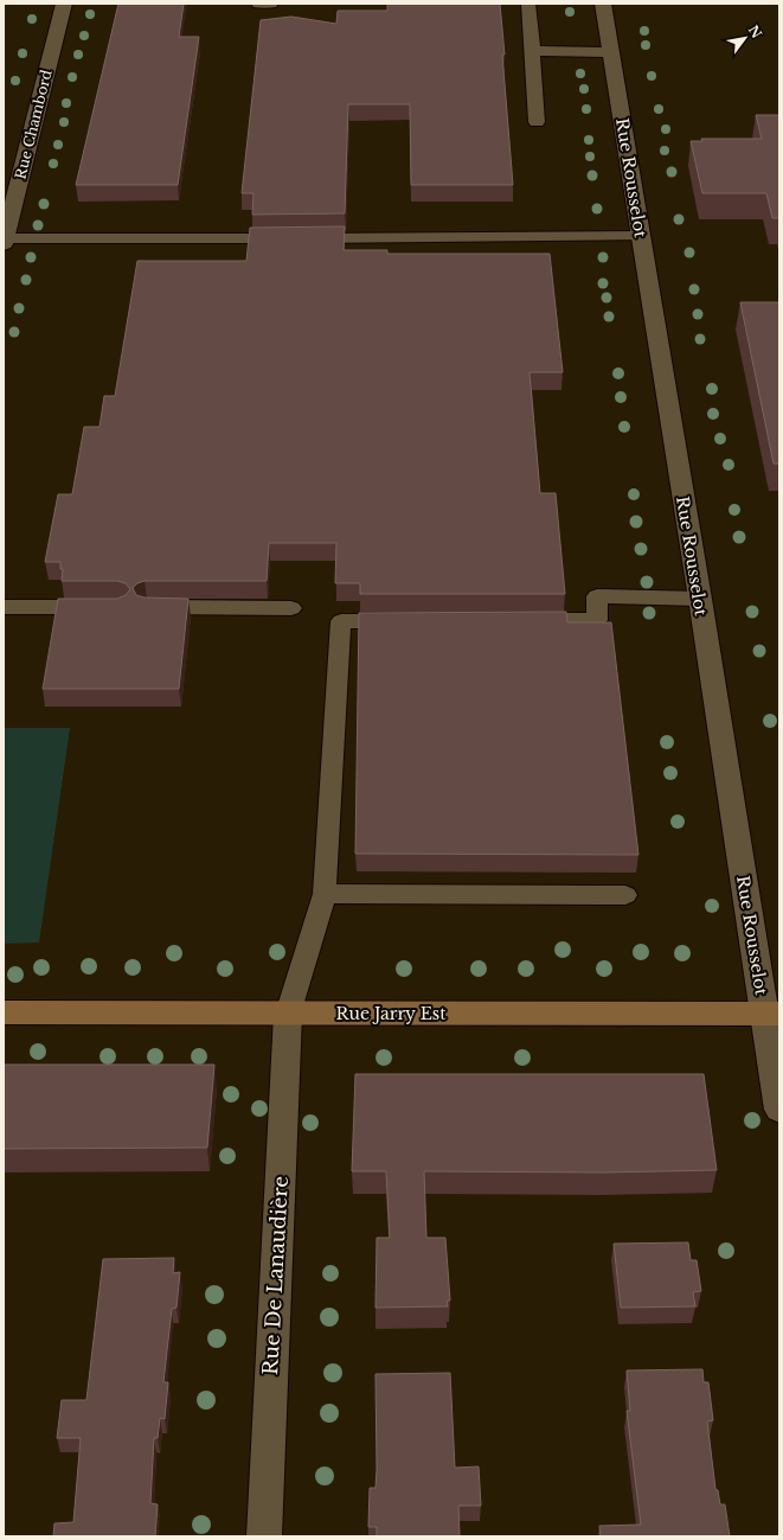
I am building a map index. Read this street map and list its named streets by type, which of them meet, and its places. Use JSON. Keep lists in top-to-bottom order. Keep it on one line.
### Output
{"streets":{"main road":["Rue Jarry Est"],"street":["Rue Chambord","Rue Rousselot","Rue De Lanaudière"]},"crossings":[["Rue Rousselot","Rue Jarry Est"],["Rue Jarry Est","Rue De Lanaudière"]],"north":"top right"}
